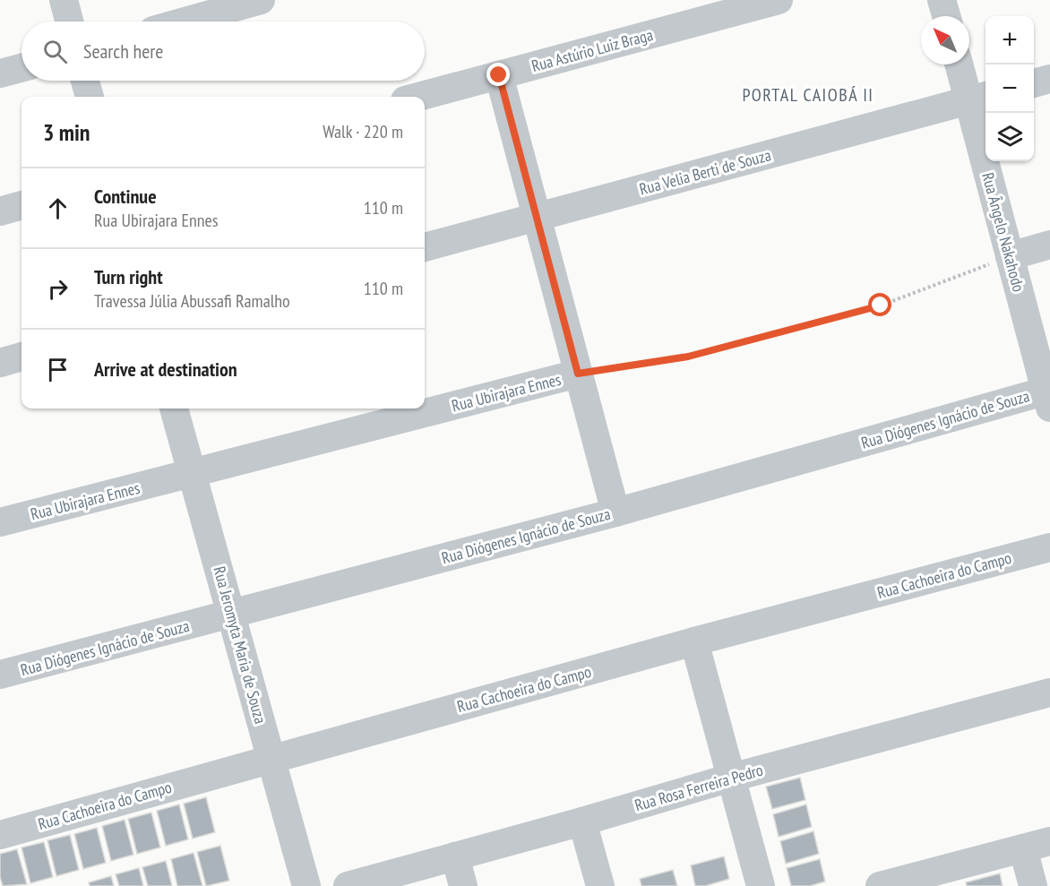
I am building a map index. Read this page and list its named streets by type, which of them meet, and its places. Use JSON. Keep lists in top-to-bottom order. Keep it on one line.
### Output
{"streets":{"street":["Rua Astúrio Luiz Braga","Rua Velia Berti de Souza","Rua Ângelo Nakahodo","Rua Ubirajara Ennes","Rua Diógenes Ignácio de Souza","Rua Cachoeira do Campo","Rua Jeromyta Maria de Souza","Rua Rosa Ferreira Pedro"]},"crossings":[["Rua Velia Berti de Souza","Rua Ângelo Nakahodo"],["Rua Ângelo Nakahodo","Rua Ubirajara Ennes"],["Rua Ângelo Nakahodo","Rua Diógenes Ignácio de Souza"],["Rua Ubirajara Ennes","Rua Jeromyta Maria de Souza"],["Rua Diógenes Ignácio de Souza","Rua Jeromyta Maria de Souza"],["Rua Cachoeira do Campo","Rua Jeromyta Maria de Souza"]],"districts":["PORTAL CAIOBÁ II"],"north":"top left","page":{"map_buttons":["+","−"],"search":"Search here","heading":["3 min","Walk · 220 m"],"list":[["Continue","Rua Ubirajara Ennes","110 m"],["Turn right","Travessa Júlia Abussafi Ramalho","110 m"],"Arrive at destination"]}}
